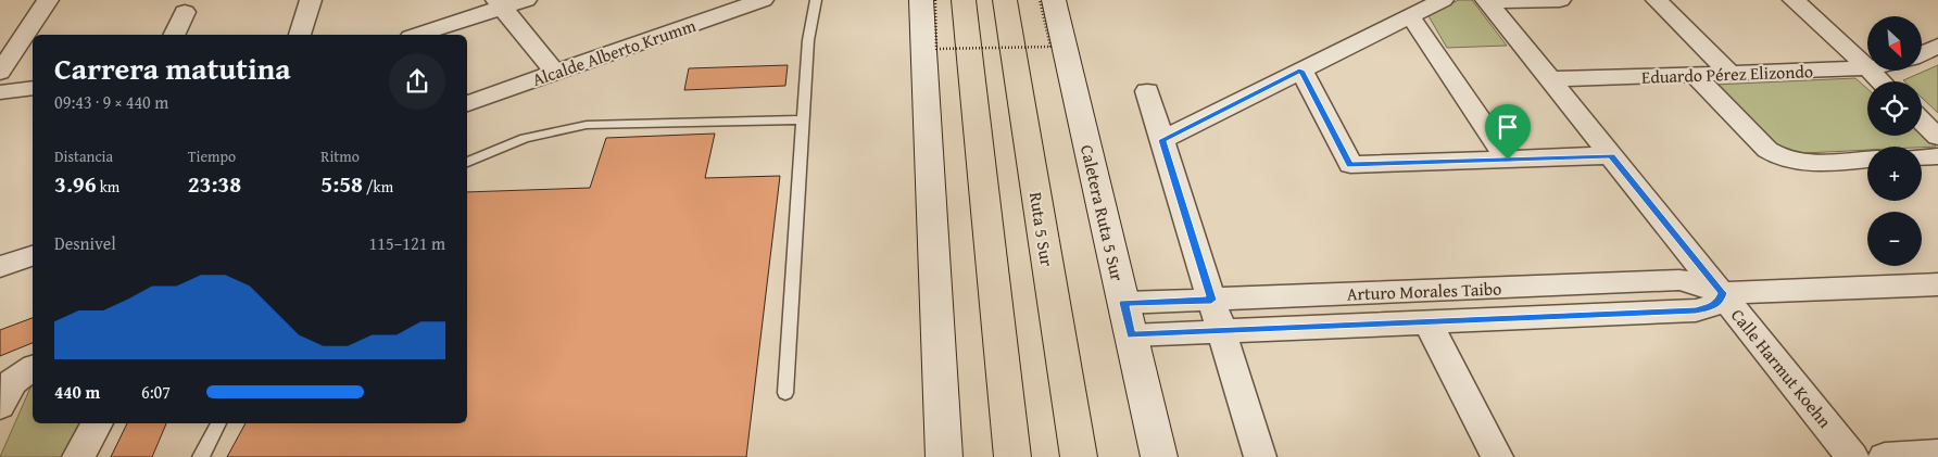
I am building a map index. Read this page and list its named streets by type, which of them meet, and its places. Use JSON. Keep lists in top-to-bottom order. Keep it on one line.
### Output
{"streets":{"highway":["Ruta 5 Sur"],"main road":["Caletera Ruta 5 Sur"],"street":["Alcalde Alberto Krumm","Eduardo Pérez Elizondo","Arturo Morales Taibo","Calle Harmut Koehn"]},"crossings":[["Eduardo Pérez Elizondo","Calle Harmut Koehn"],["Caletera Ruta 5 Sur","Arturo Morales Taibo"],["Arturo Morales Taibo","Calle Harmut Koehn"]],"north":"bottom right","page":{"map_buttons":["+","−"],"heading":["Carrera matutina","09:43 · 9 × 440 m"],"stats":[["Distancia","3.96 km"],["Tiempo","23:38"],["Ritmo","5:58 /km"]],"chart":["Desnivel","115–121 m"],"list":[{"name":"440 m","note":"6:07"}]}}
